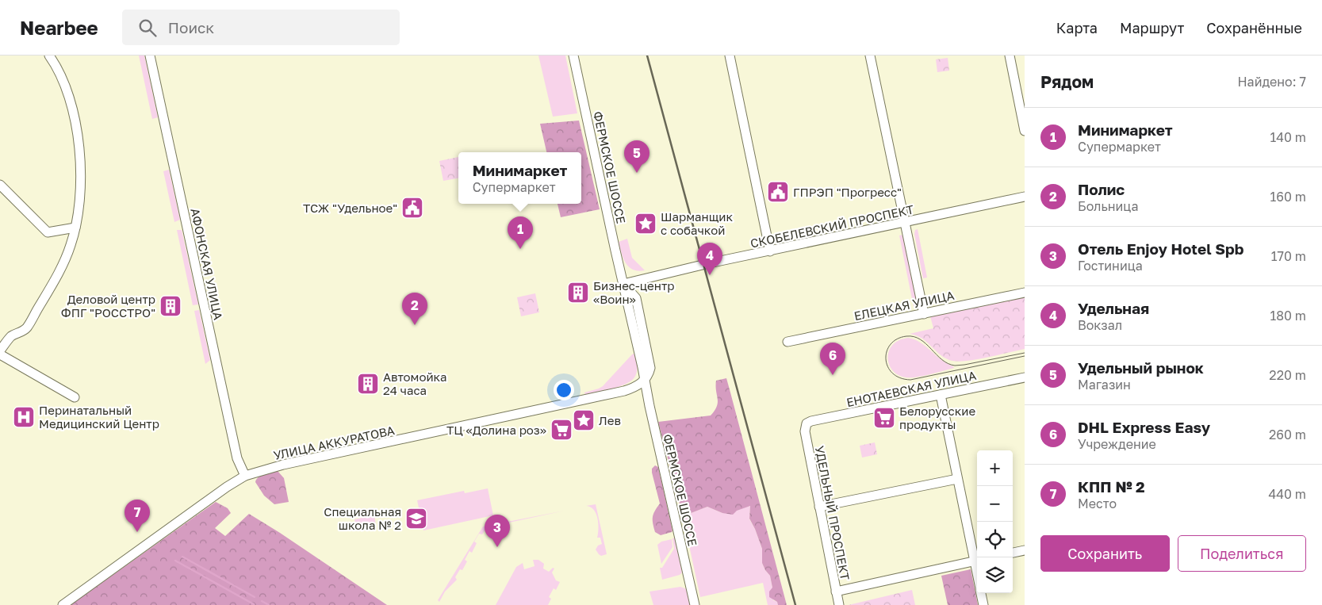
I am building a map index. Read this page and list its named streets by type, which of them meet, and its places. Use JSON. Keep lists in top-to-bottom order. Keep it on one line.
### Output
{"streets":{"street":["ФЕРМСКОЕ ШОССЕ","СКОБЕЛЕВСКИЙ ПРОСПЕКТ","АФОНСКАЯ УЛИЦА","ЕЛЕЦКАЯ УЛИЦА","ЕНОТАЕВСКАЯ УЛИЦА","УЛИЦА АККУРАТОВА","УДЕЛЬНЫЙ ПРОСПЕКТ"]},"crossings":[["ФЕРМСКОЕ ШОССЕ","СКОБЕЛЕВСКИЙ ПРОСПЕКТ"],["ФЕРМСКОЕ ШОССЕ","УЛИЦА АККУРАТОВА"],["АФОНСКАЯ УЛИЦА","УЛИЦА АККУРАТОВА"],["ЕНОТАЕВСКАЯ УЛИЦА","УДЕЛЬНЫЙ ПРОСПЕКТ"]],"places":{"public building":["ГПРЭП \"Прогресс\"","ТСЖ \"Удельное\""],"place":["Шарманщик с собачкой","Лев"],"building":["Бизнес-центр «Воин»","Деловой центр ФПГ \"РОССТРО\"","Автомойка 24 часа"],"hospital":["Перинатальный Медицинский Центр"],"supermarket":["Белорусские продукты","ТЦ «Долина роз»"],"school or university":["Специальная школа № 2"]},"page":{"header":"Nearbee","search":"Поиск","nav":["Карта","Маршрут","Сохранённые"],"heading":["Рядом","Найдено: 7"],"list":[{"mark":"1","name":"Минимаркет","note":"Супермаркет","value":"140 m"},{"mark":"2","name":"Полис","note":"Больница","value":"160 m"},{"mark":"3","name":"Отель Enjoy Hotel Spb","note":"Гостиница","value":"170 m"},{"mark":"4","name":"Удельная","note":"Вокзал","value":"180 m"},{"mark":"5","name":"Удельный рынок","note":"Магазин","value":"220 m"},{"mark":"6","name":"DHL Express Easy","note":"Учреждение","value":"260 m"},{"mark":"7","name":"КПП № 2","note":"Место","value":"440 m"}],"pins":["5","1","4","2","6","7","3"],"popup":["Минимаркет","Супермаркет"],"map_buttons":["+","−"],"buttons":["Сохранить","Поделиться"]}}
